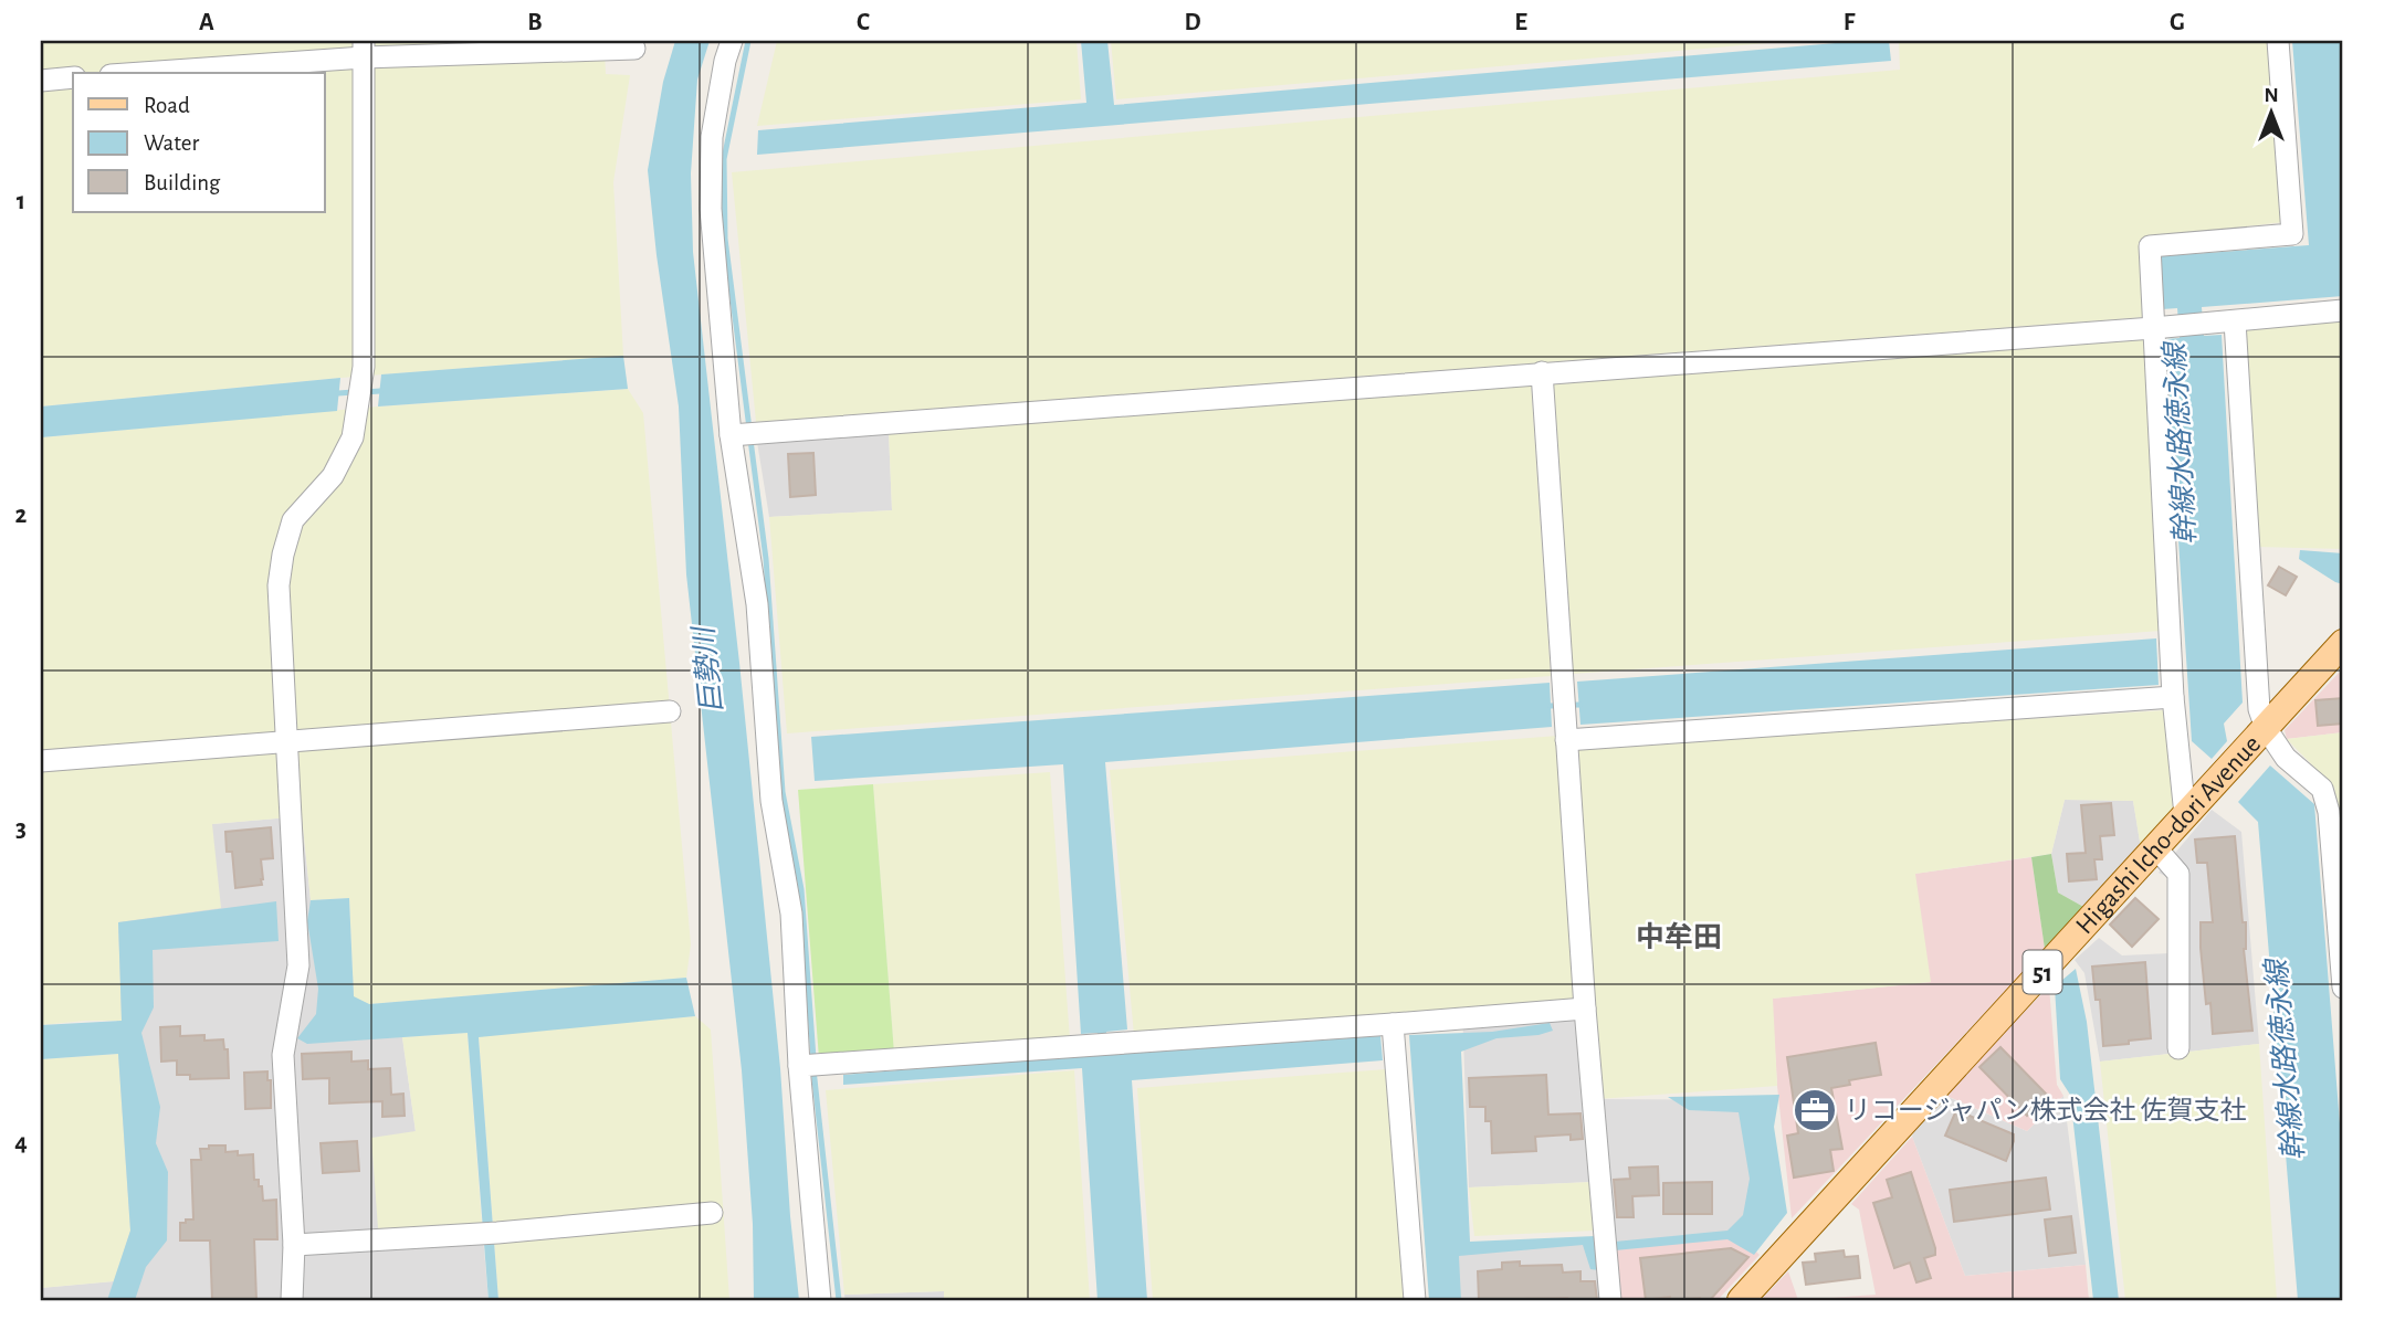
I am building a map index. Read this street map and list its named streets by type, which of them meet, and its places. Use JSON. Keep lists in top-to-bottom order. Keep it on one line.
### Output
{"streets":{"main road":["Higashi Icho-dori Avenue","51"]},"districts":["中牟田"],"water":["幹線水路徳永線","巨勢川"],"places":{"office":["リコージャパン株式会社 佐賀支社"]},"legend":["Road","Water","Building"],"north":"top","grid":{"columns":["A","B","C","D","E","F","G"],"rows":["1","2","3","4"]}}
